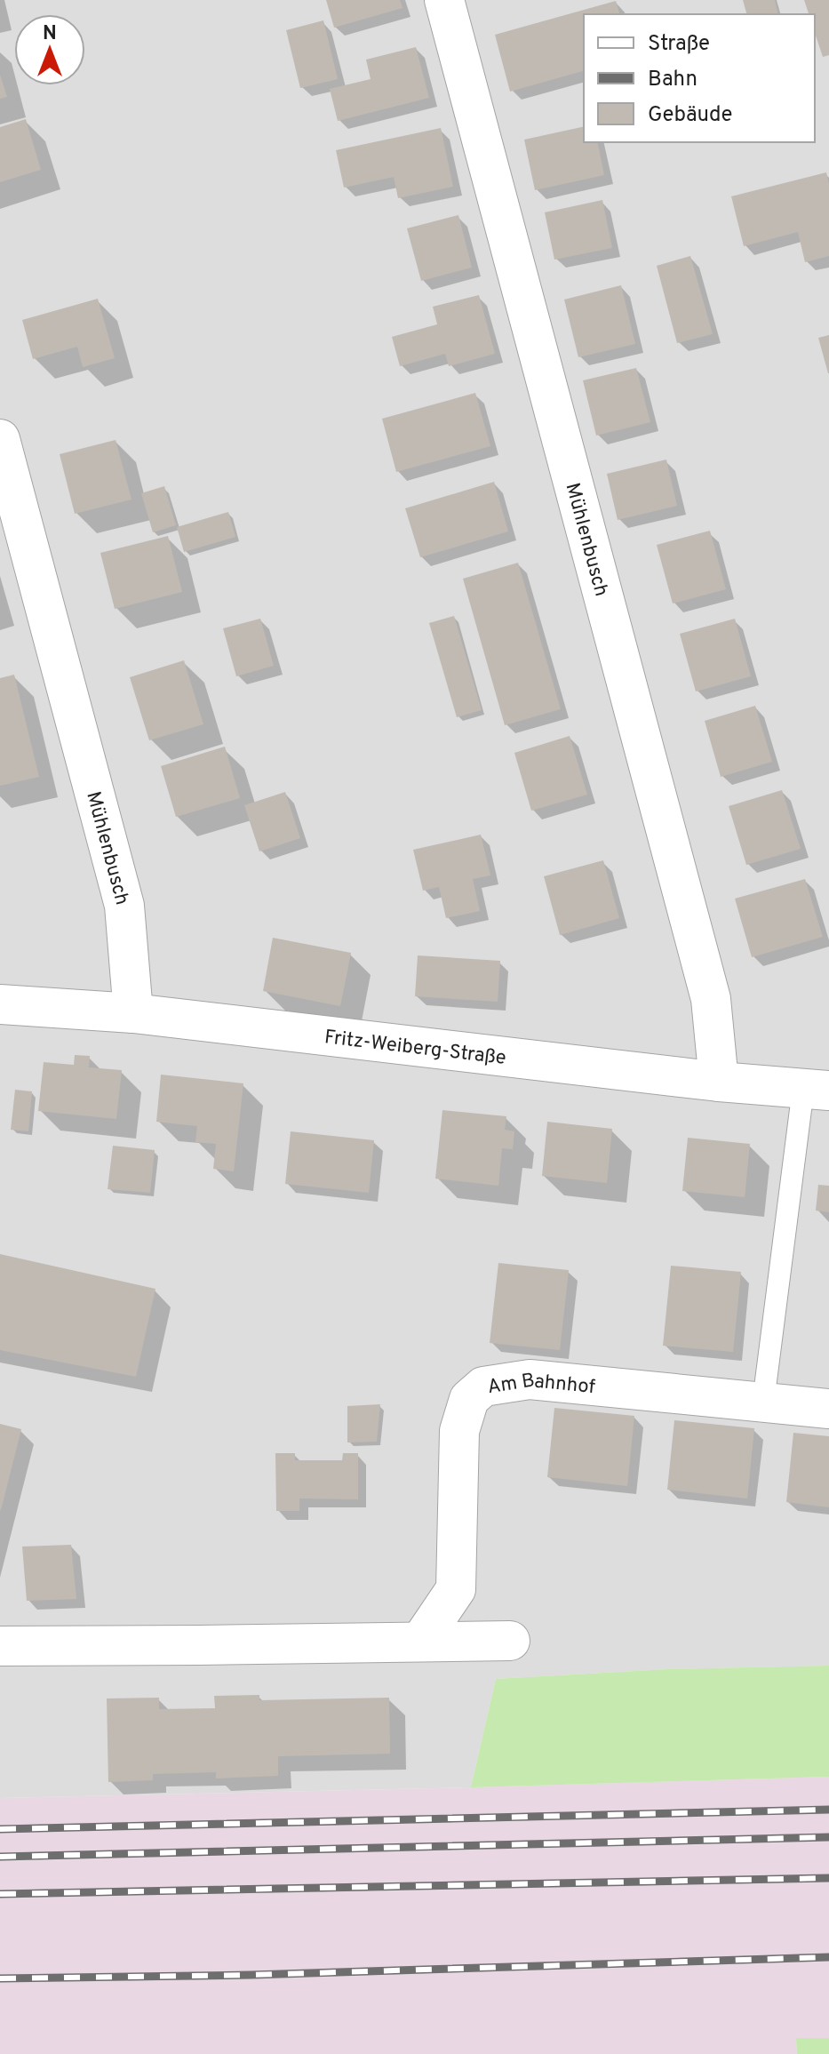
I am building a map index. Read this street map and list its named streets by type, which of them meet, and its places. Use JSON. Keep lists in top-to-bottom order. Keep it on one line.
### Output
{"streets":{"street":["Mühlenbusch","Fritz-Weiberg-Straße","Am Bahnhof"]},"crossings":[["Mühlenbusch","Fritz-Weiberg-Straße"]],"legend":["Straße","Bahn","Gebäude"],"north":"top"}
